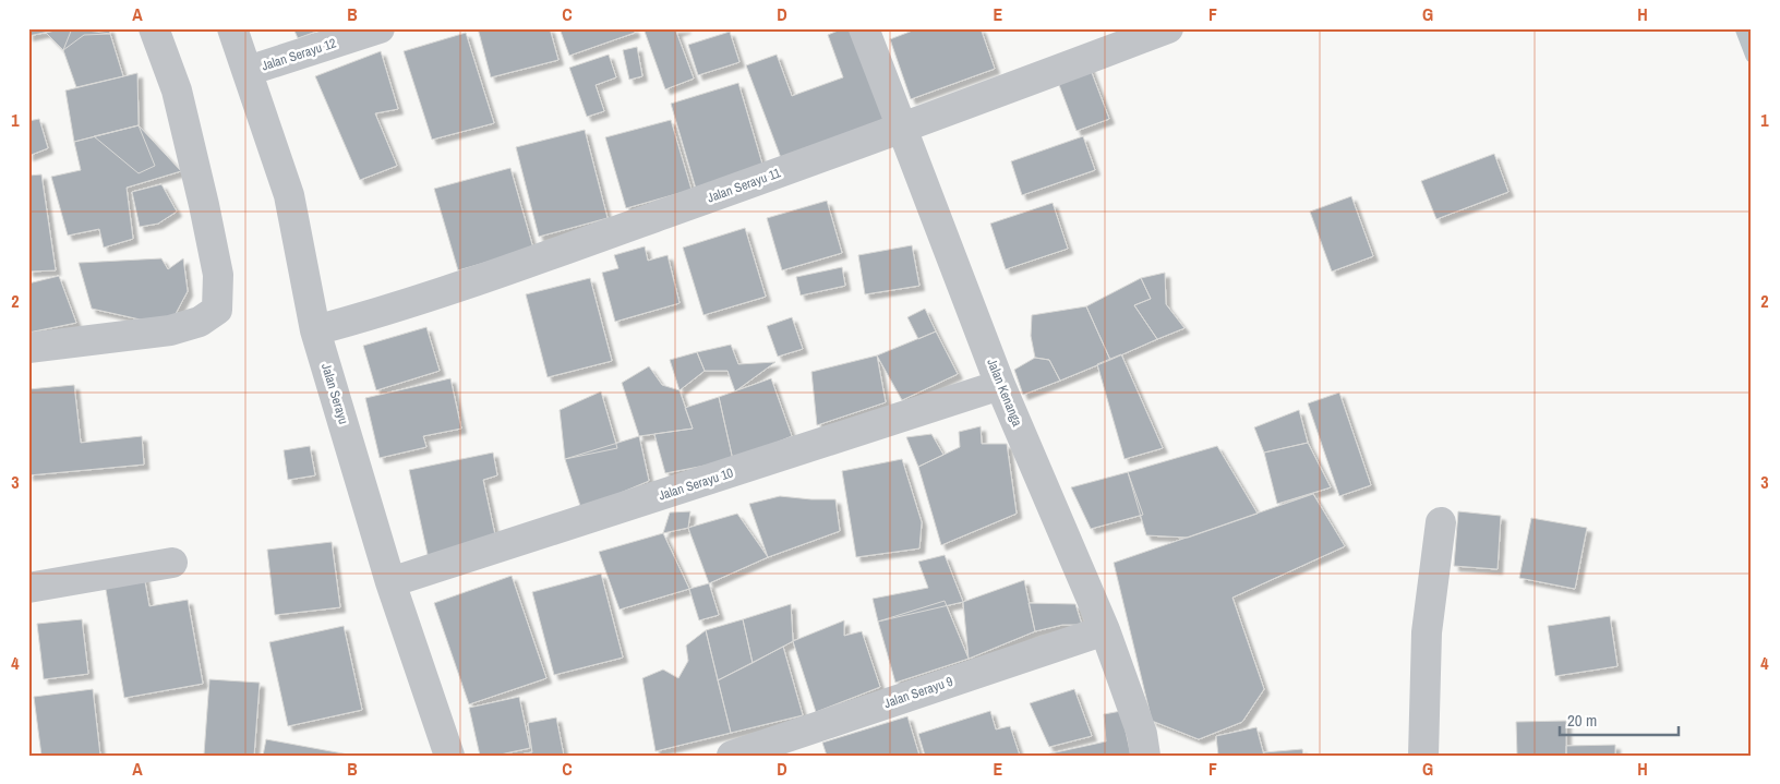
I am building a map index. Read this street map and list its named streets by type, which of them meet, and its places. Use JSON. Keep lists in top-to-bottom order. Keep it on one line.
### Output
{"streets":{"street":["Jalan Serayu 12","Jalan Serayu 11","Jalan Kenanga","Jalan Serayu","Jalan Serayu 10","Jalan Serayu 9"]},"crossings":[["Jalan Serayu 12","Jalan Serayu"],["Jalan Serayu 11","Jalan Kenanga"],["Jalan Serayu 11","Jalan Serayu"],["Jalan Kenanga","Jalan Serayu 10"],["Jalan Kenanga","Jalan Serayu 9"],["Jalan Serayu","Jalan Serayu 10"]],"scale_bar":"20 m","grid":{"columns":["A","B","C","D","E","F","G","H"],"rows":["1","2","3","4"]}}
